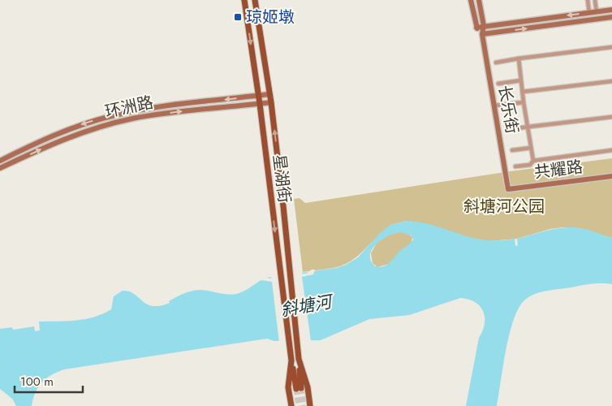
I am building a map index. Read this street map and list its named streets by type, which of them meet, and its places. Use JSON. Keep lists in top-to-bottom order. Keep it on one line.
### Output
{"streets":{"main road":["星湖街"],"street":["环洲路","长乐街","共耀路"]},"crossings":[["环洲路","星湖街"],["长乐街","共耀路"]],"water":["斜塘河"],"parks":["斜塘河公园"],"places":{"transit":["琼姬墩"]},"scale_bar":"100 m"}
